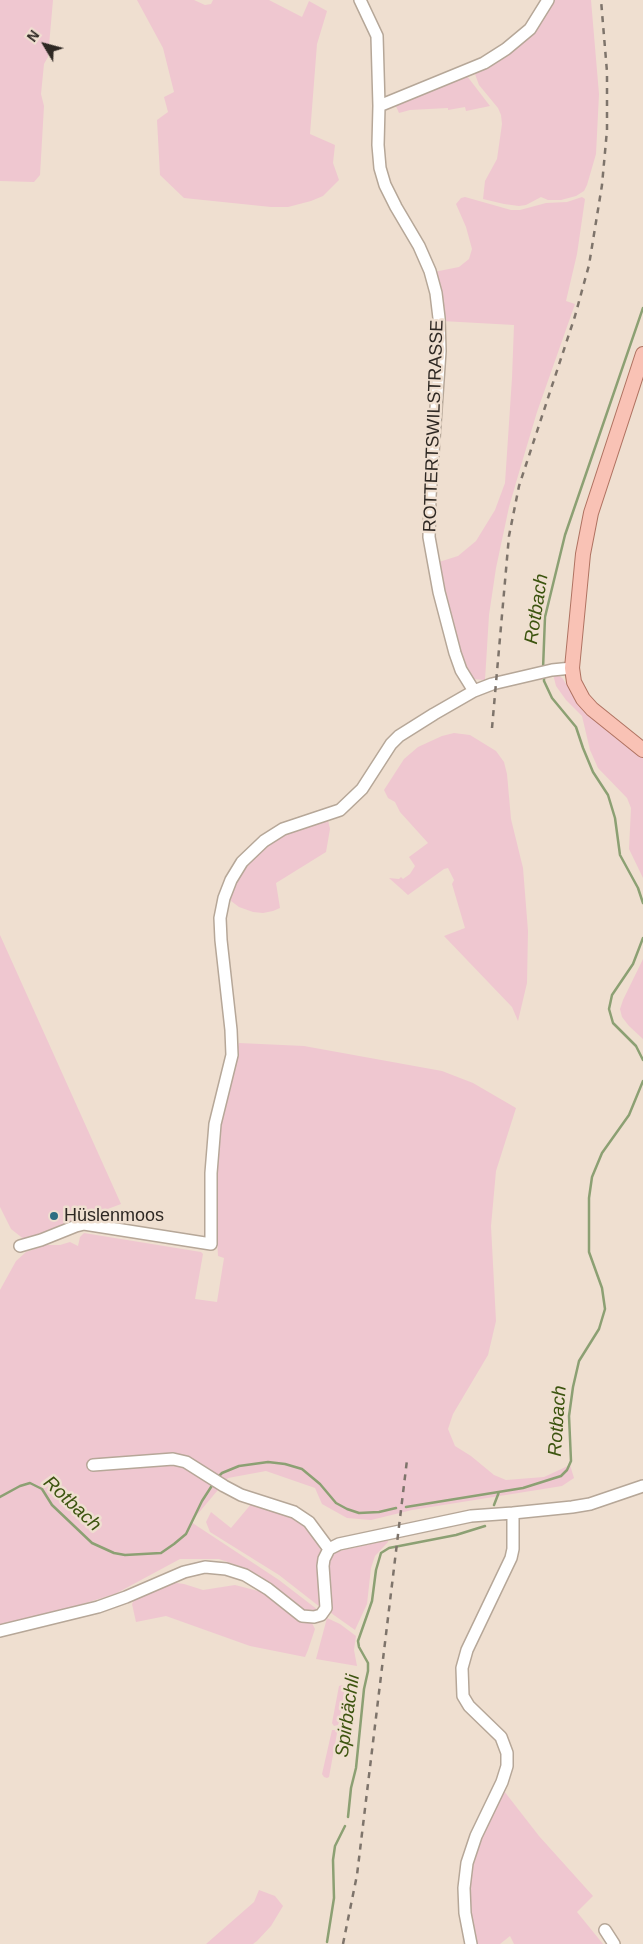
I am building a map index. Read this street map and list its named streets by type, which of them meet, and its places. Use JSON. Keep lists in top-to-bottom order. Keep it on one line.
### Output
{"streets":{"street":["ROTTERTSWILSTRASSE"]},"water":["Rotbach","Spirbächli"],"places":["Hüslenmoos"],"north":"top left"}
